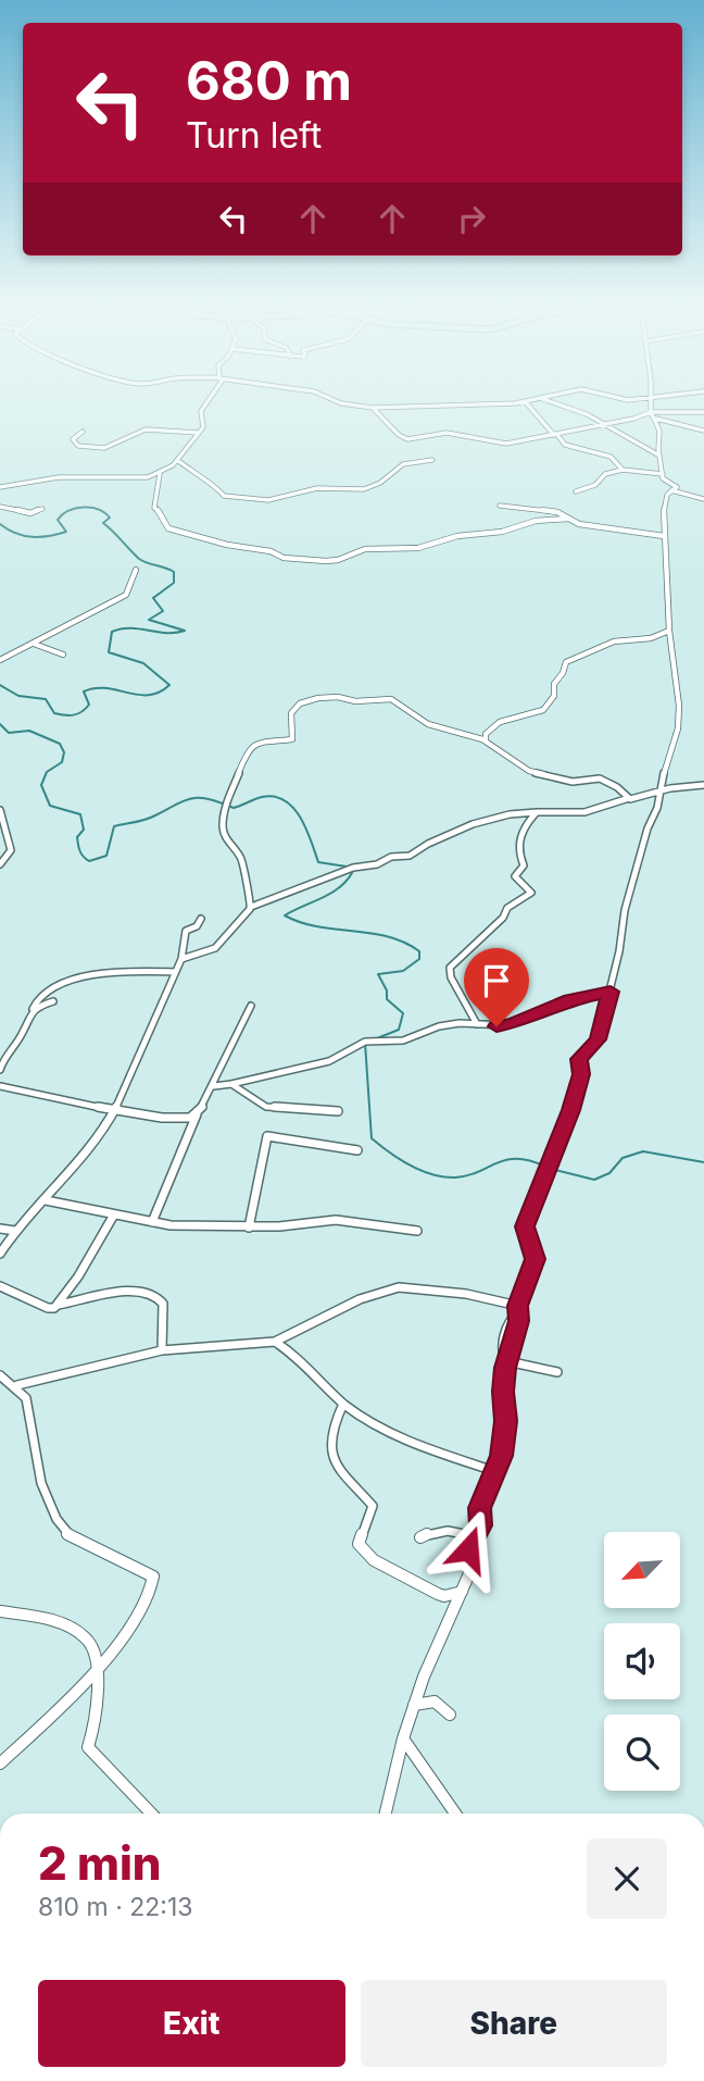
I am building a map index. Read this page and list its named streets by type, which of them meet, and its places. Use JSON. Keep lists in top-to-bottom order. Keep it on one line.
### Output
{"north":"bottom left","page":{"turn":["680 m","Turn left"],"heading":["2 min","810 m · 22:13"],"buttons":["Exit","Share"]}}
